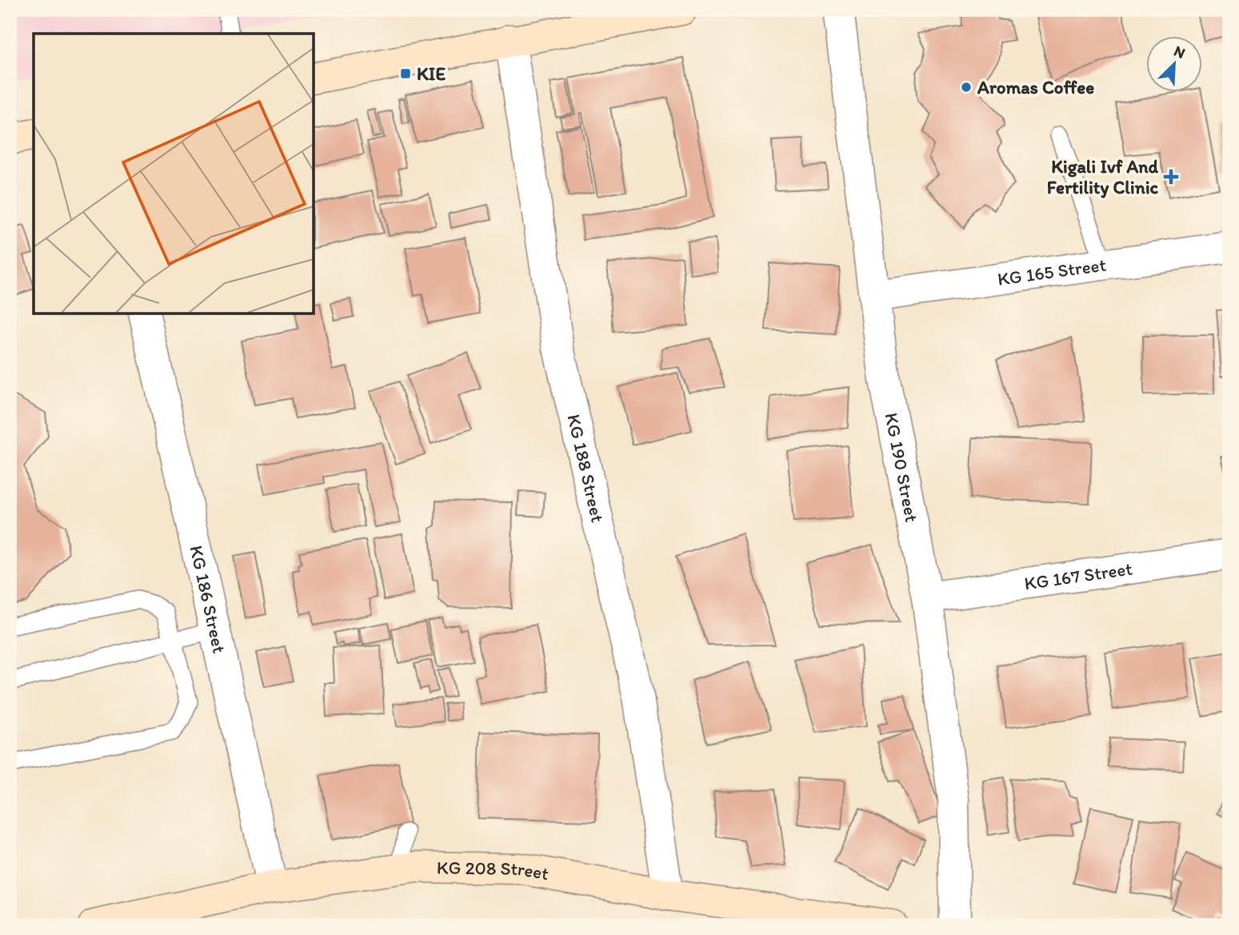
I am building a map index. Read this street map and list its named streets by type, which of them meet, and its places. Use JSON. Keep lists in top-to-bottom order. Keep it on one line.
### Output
{"streets":{"street":["KG 165 Street","KG 190 Street","KG 188 Street","KG 167 Street","KG 186 Street","KG 208 Street"]},"crossings":[["KG 165 Street","KG 190 Street"],["KG 190 Street","KG 167 Street"],["KG 188 Street","KG 208 Street"],["KG 186 Street","KG 208 Street"]],"places":{"transit":["KIE"],"other":["Aromas Coffee"],"health":["Kigali Ivf And Fertility Clinic"]},"north":"top right"}
